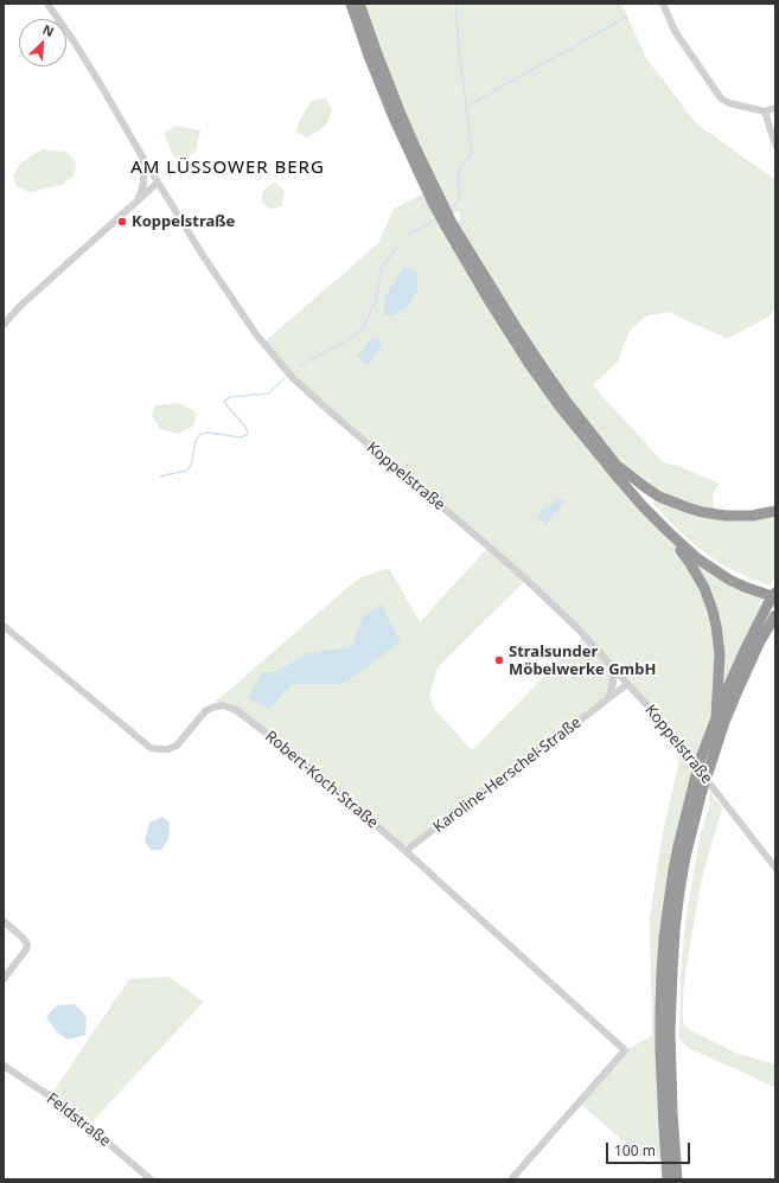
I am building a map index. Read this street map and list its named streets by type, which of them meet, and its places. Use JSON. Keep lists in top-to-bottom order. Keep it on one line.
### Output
{"streets":{"street":["Koppelstraße","Karoline-Herschel-Straße","Robert-Koch-Straße","Feldstraße"]},"crossings":[["Koppelstraße","Karoline-Herschel-Straße"],["Karoline-Herschel-Straße","Robert-Koch-Straße"]],"districts":["AM LÜSSOWER BERG"],"places":["Koppelstraße","Stralsunder Möbelwerke GmbH"],"scale_bar":"100 m","north":"top right"}
